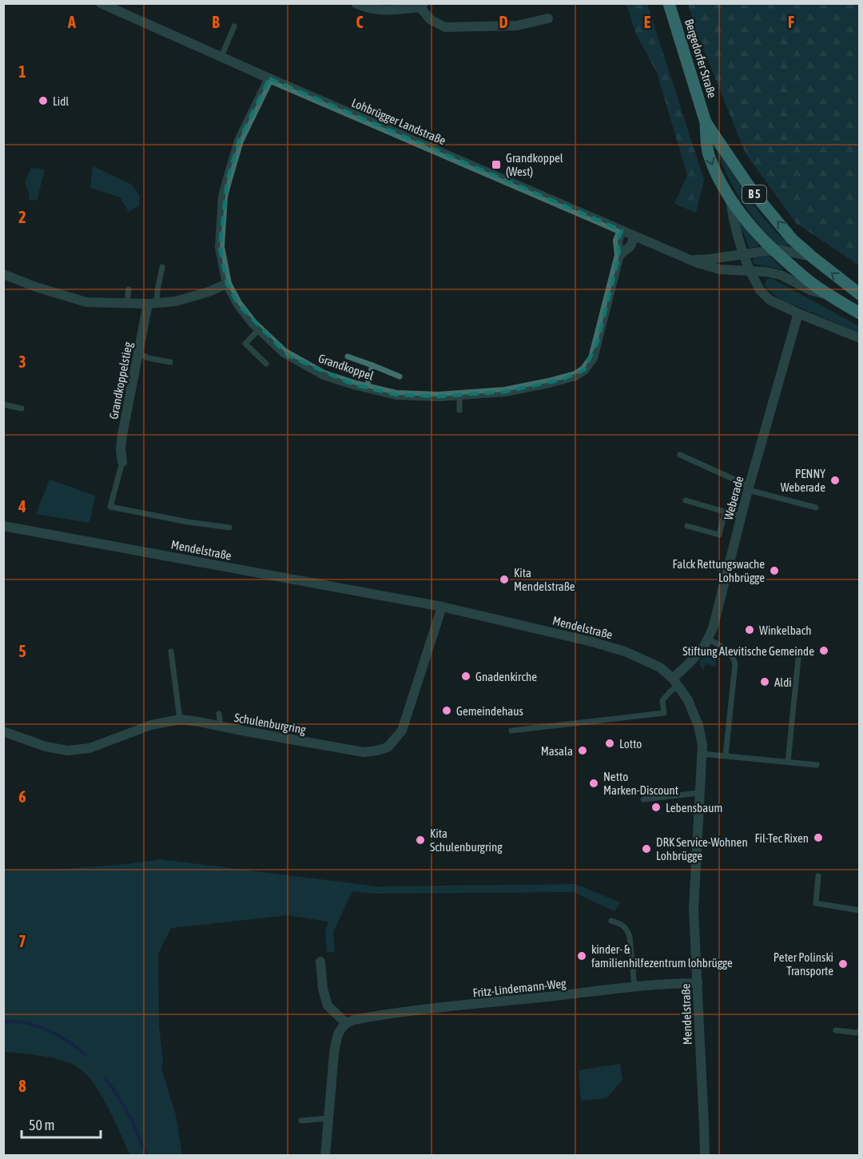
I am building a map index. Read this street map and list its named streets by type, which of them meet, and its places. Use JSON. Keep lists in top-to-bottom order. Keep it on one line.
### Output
{"streets":{"main road":["Bergedorfer Straße","B 5"],"street":["Lohbrügger Landstraße","Grandkoppel","Grandkoppelstieg","Weberade","Mendelstraße","Schulenburgring","Fritz-Lindemann-Weg"]},"crossings":[["Bergedorfer Straße","Lohbrügger Landstraße"],["Lohbrügger Landstraße","Grandkoppel"],["Weberade","Mendelstraße"],["Mendelstraße","Schulenburgring"],["Mendelstraße","Fritz-Lindemann-Weg"]],"places":{"other":["Lidl","PENNY Weberade","Falck Rettungswache Lohbrügge","Kita Mendelstraße","Winkelbach","Stiftung Alevitische Gemeinde","Gnadenkirche","Aldi","Gemeindehaus","Lotto","Masala","Netto Marken-Discount","Lebensbaum","Fil-Tec Rixen","Kita Schulenburgring","DRK Service-Wohnen Lohbrügge","kinder- & familienhilfezentrum lohbrügge","Peter Polinski Transporte"],"transit":["Grandkoppel (West)"]},"scale_bar":"50 m","grid":{"columns":["A","B","C","D","E","F"],"rows":["1","2","3","4","5","6","7","8"]}}
